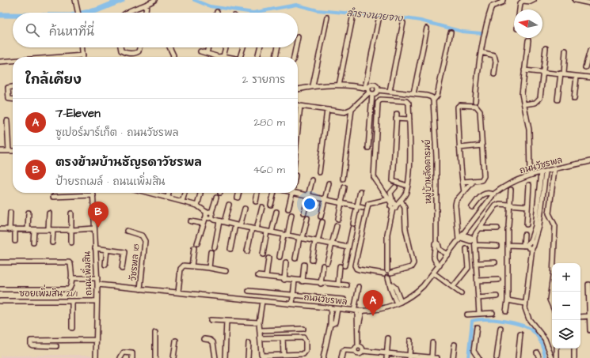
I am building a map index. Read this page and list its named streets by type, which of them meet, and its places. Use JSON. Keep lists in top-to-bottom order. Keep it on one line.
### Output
{"streets":{"street":["ถนนวัชรพล","หมู่บ้านลัดดารมย์","วัชรพล 18","ถนนเพิ่มสิน","ซอยเพิ่มสิน 21/1"]},"crossings":[["ถนนวัชรพล","หมู่บ้านลัดดารมย์"],["ถนนวัชรพล","วัชรพล 18"],["ถนนวัชรพล","ถนนเพิ่มสิน"],["ถนนเพิ่มสิน","ซอยเพิ่มสิน 21/1"]],"water":["ลำรางนายจาง"],"north":"left","page":{"search":"ค้นหาที่นี่","heading":["ใกล้เคียง","2 รายการ"],"list":[{"mark":"A","name":"7-Eleven","note":"ซูเปอร์มาร์เก็ต · ถนนวัชรพล","value":"280 m"},{"mark":"B","name":"ตรงข้ามบ้านธัญรดาวัชรพล","note":"ป้ายรถเมล์ · ถนนเพิ่มสิน","value":"460 m"}],"pins":["B","A"],"map_buttons":["+","−"]}}
